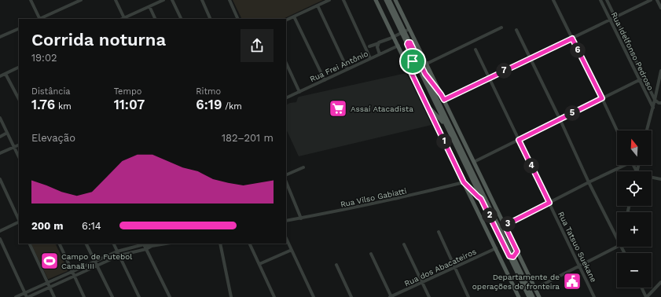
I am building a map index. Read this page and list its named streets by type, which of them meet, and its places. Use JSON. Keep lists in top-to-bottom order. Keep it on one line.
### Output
{"streets":{"street":["Rua Idelfonso Pedroso","Rua Frei Antônio","Rua Vilso Gabiatti","Rua Tatsuo Suekane","Rua dos Abacateiros"]},"places":{"supermarket":["Assaí Atacadista"],"sports":["Campo de Futebol Canaã III"],"public building":["Departamente de operações de fronteira"]},"north":"top","page":{"heading":["Corrida noturna","19:02"],"pins":["6","7","5","1","4","2","3"],"stats":[["Distância","1.76 km"],["Tempo","11:07"],["Ritmo","6:19 /km"]],"chart":["Elevação","182–201 m"],"map_buttons":["+","−"],"list":[{"name":"200 m","note":"6:14"}]}}
